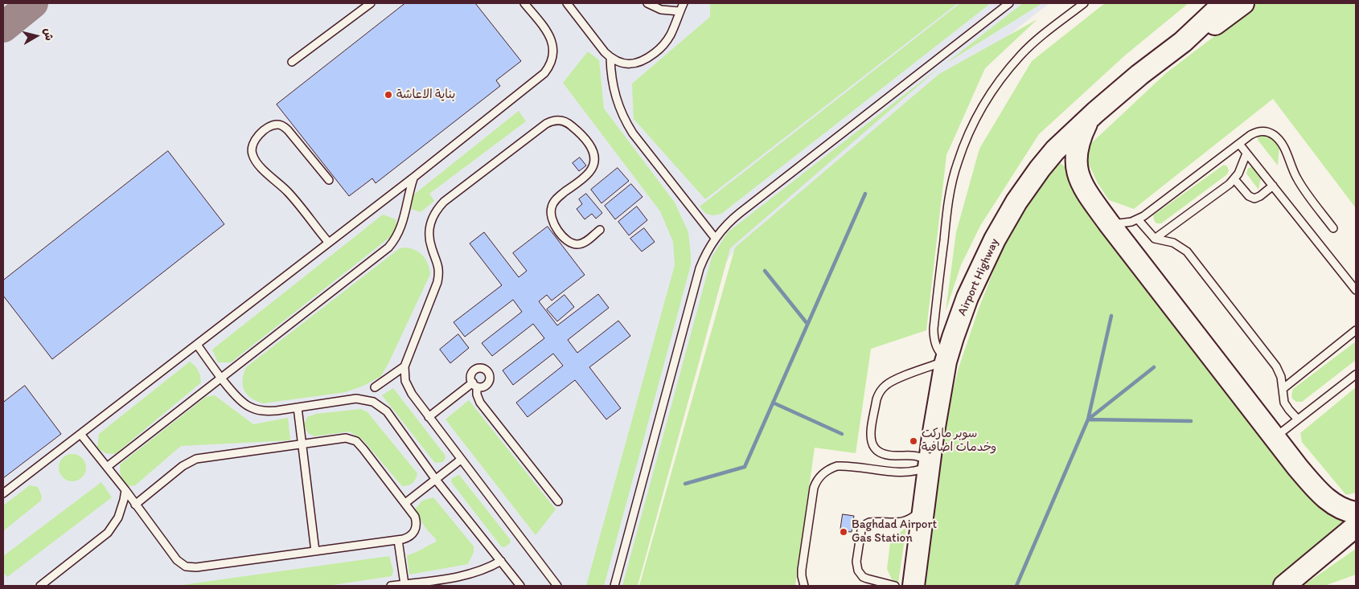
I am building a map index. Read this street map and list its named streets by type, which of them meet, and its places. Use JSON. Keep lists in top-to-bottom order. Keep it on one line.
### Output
{"streets":{"main road":["Airport Highway"]},"places":["بناية الاعاشة","سوبر ماركت وخدمات اضافية","Baghdad Airport Gas Station"],"north":"right"}
